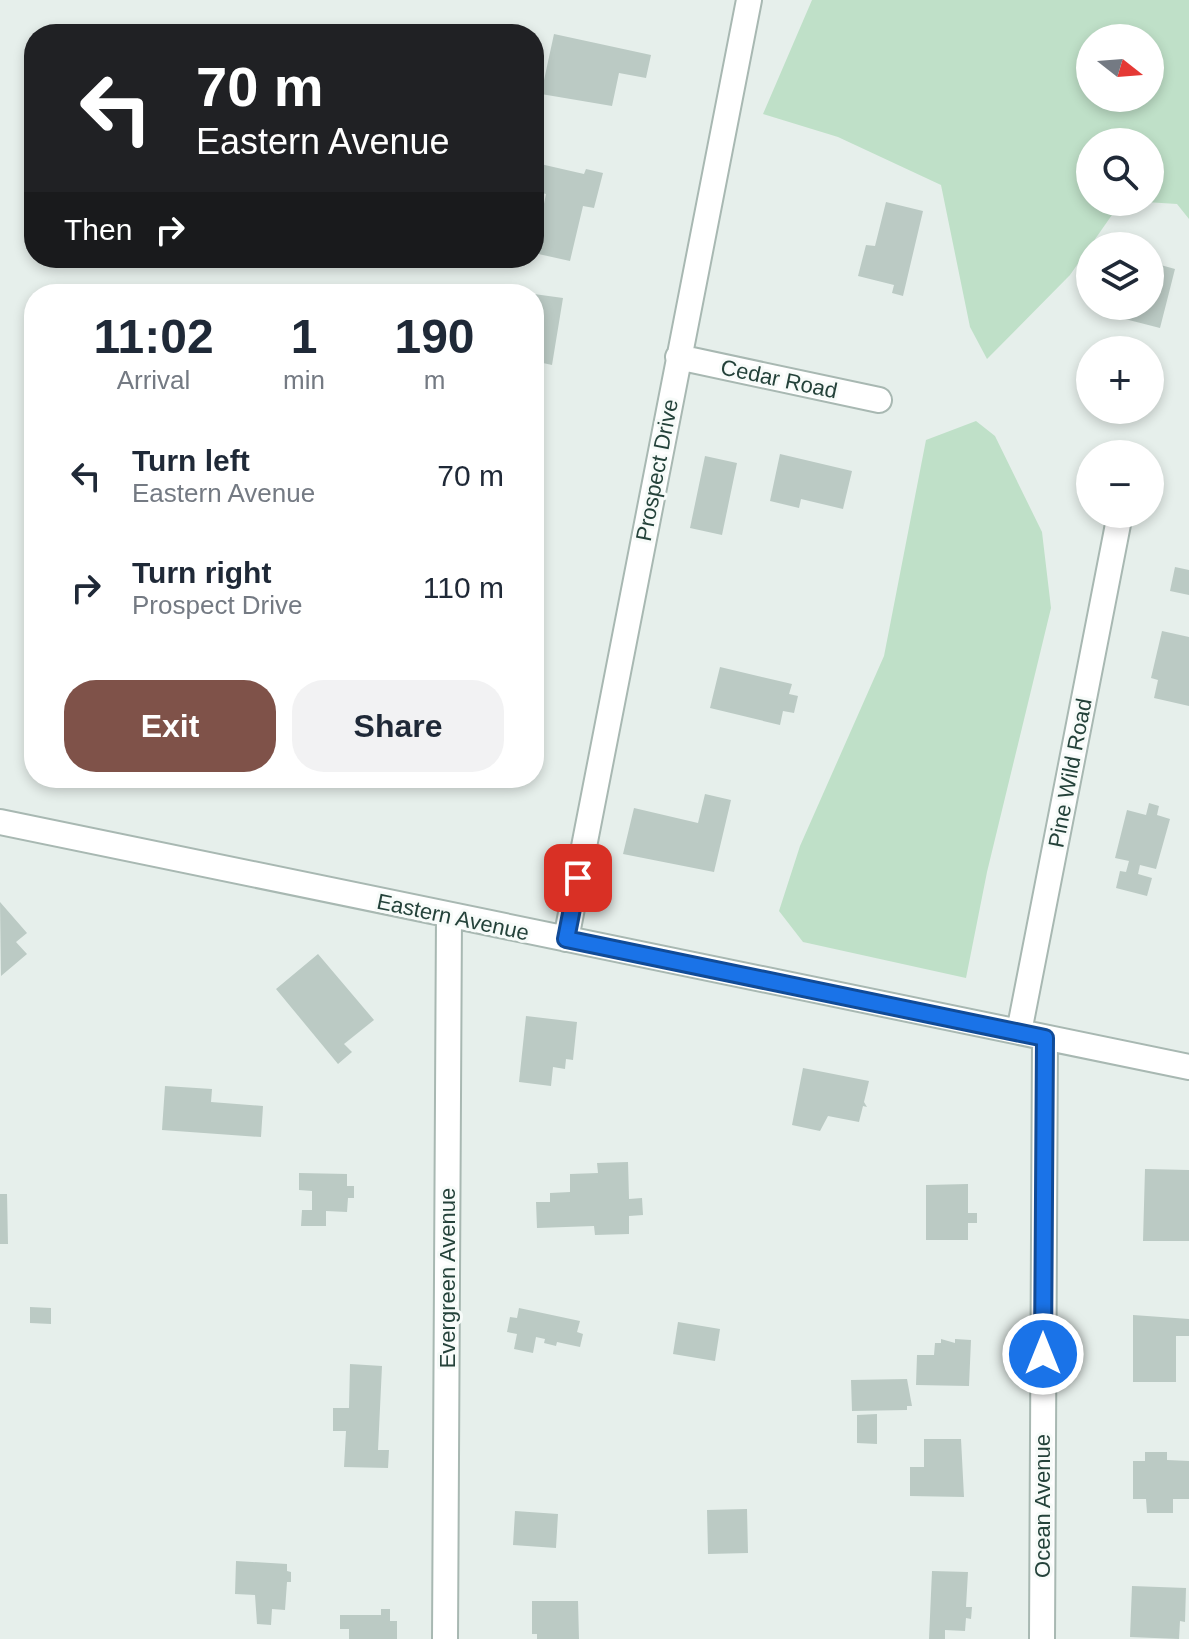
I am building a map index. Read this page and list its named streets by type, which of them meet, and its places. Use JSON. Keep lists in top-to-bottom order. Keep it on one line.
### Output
{"streets":{"street":["Cedar Road","Prospect Drive","Pine Wild Road","Eastern Avenue","Evergreen Avenue","Ocean Avenue"]},"crossings":[["Cedar Road","Prospect Drive"],["Prospect Drive","Eastern Avenue"],["Pine Wild Road","Eastern Avenue"],["Eastern Avenue","Evergreen Avenue"],["Eastern Avenue","Ocean Avenue"]],"north":"right","page":{"map_buttons":["+","−"],"turn":["70 m","Eastern Avenue"],"then":"Then","eta":["11:02","Arrival","1","min","190","m"],"list":[{"name":"Turn left","note":"Eastern Avenue","value":"70 m"},{"name":"Turn right","note":"Prospect Drive","value":"110 m"}],"buttons":["Exit","Share"]}}
